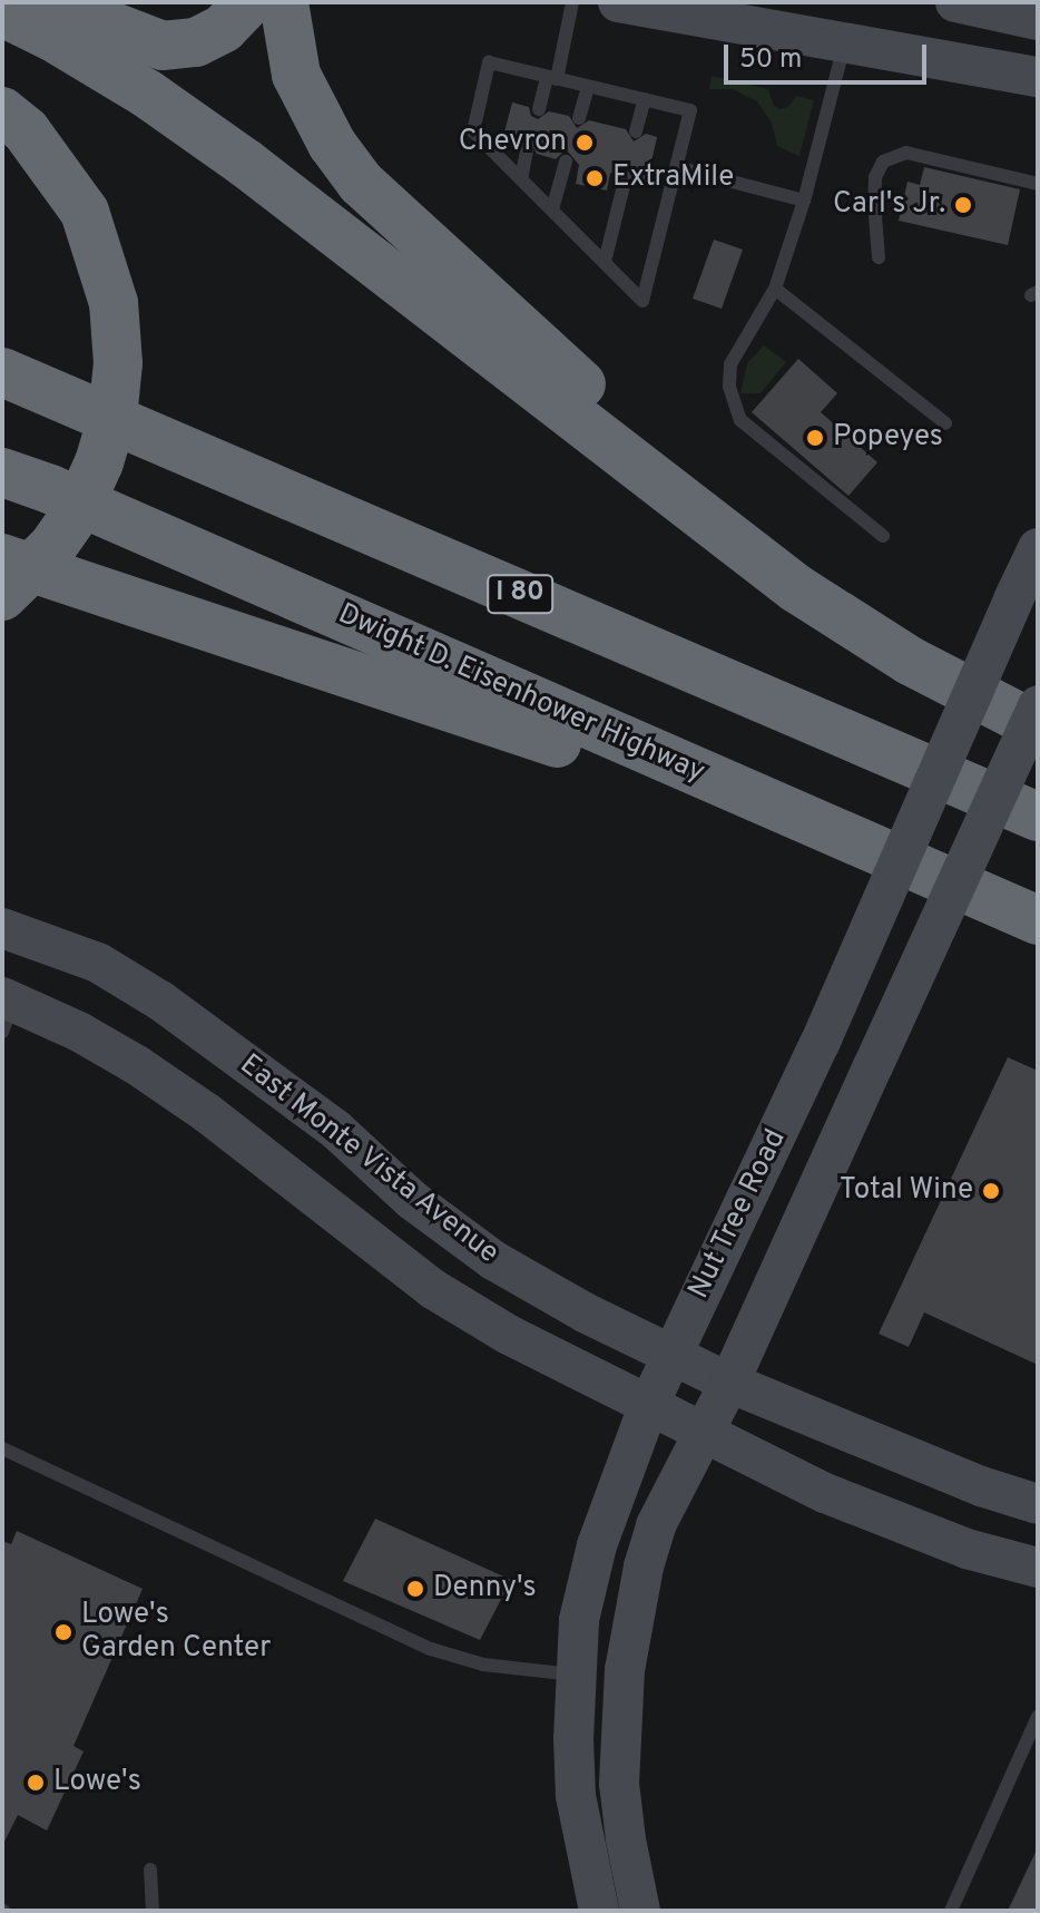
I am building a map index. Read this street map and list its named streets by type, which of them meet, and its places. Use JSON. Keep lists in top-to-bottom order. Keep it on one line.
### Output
{"streets":{"highway":["I 80","Dwight D. Eisenhower Highway"],"main road":["East Monte Vista Avenue","Nut Tree Road"]},"crossings":[["East Monte Vista Avenue","Nut Tree Road"]],"places":["Chevron","ExtraMile","Carl's Jr.","Popeyes","Total Wine","Denny's","Lowe's Garden Center","Lowe's"],"scale_bar":"50 m"}
